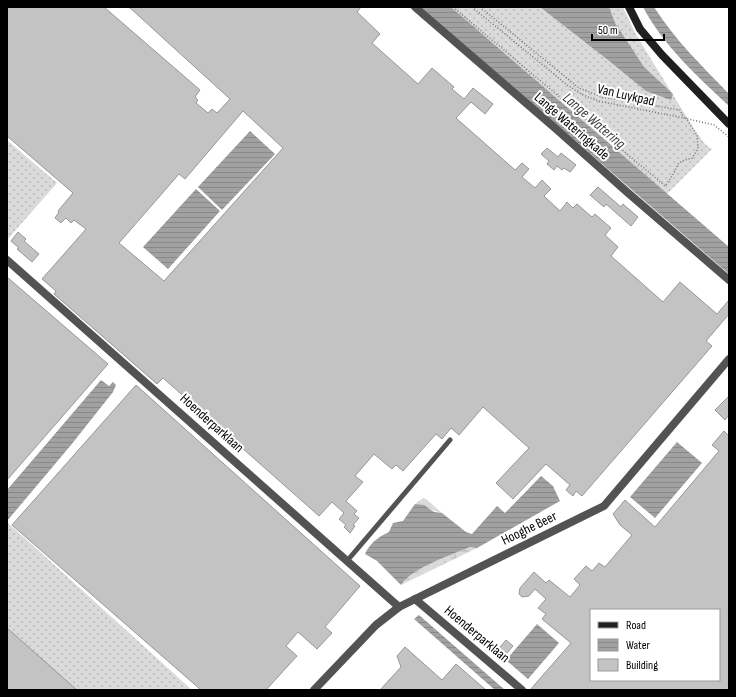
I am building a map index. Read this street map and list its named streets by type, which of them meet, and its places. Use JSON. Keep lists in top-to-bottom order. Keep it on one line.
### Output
{"streets":{"street":["Lange Wateringkade","Hoenderparklaan","Hooghe Beer"],"path":["Van Luykpad"]},"crossings":[["Hoenderparklaan","Hooghe Beer"]],"water":["Lange Watering"],"legend":["Road","Water","Building"],"scale_bar":"50 m"}
